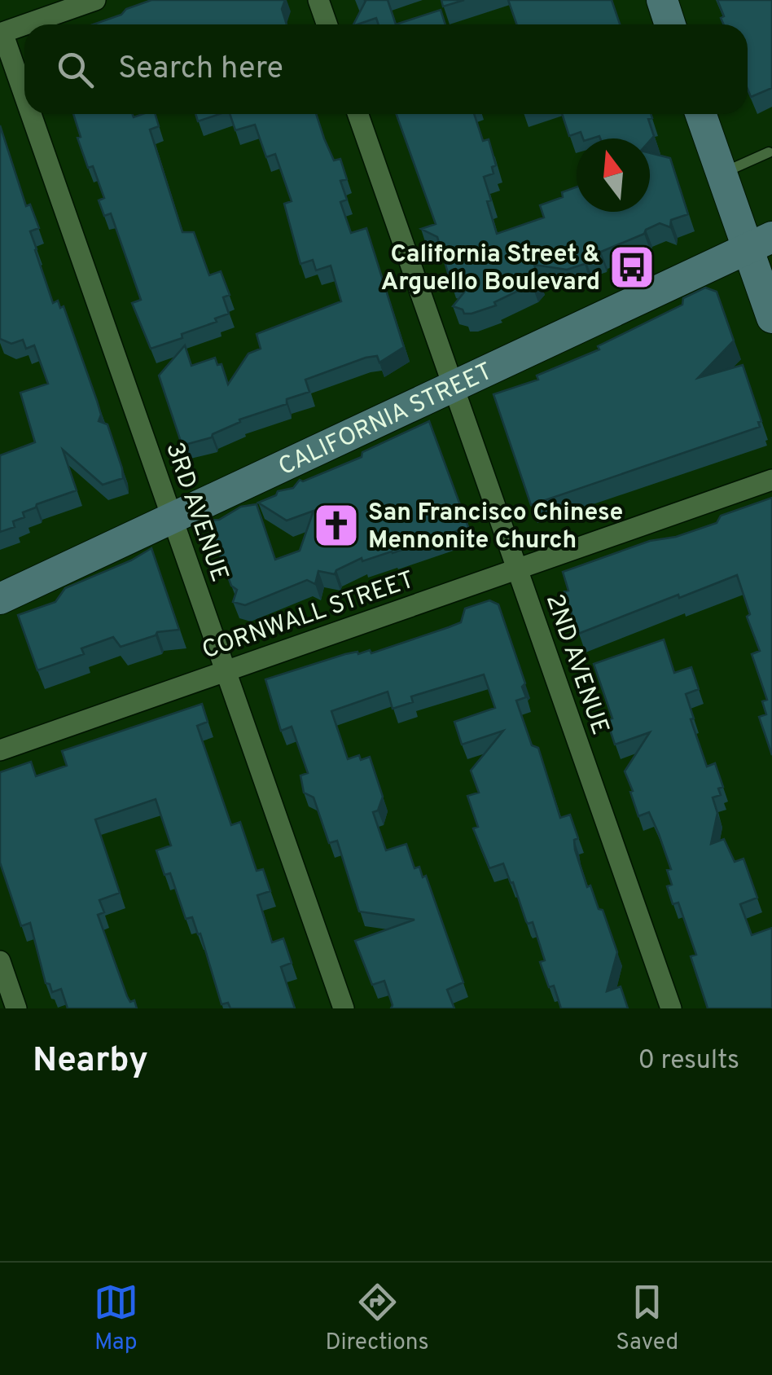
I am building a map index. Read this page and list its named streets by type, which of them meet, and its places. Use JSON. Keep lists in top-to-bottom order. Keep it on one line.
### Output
{"streets":{"main road":["CALIFORNIA STREET"],"street":["3RD AVENUE","CORNWALL STREET","2ND AVENUE"]},"crossings":[["CALIFORNIA STREET","3RD AVENUE"],["CALIFORNIA STREET","2ND AVENUE"],["3RD AVENUE","CORNWALL STREET"],["CORNWALL STREET","2ND AVENUE"]],"places":{"bus stop":["California Street & Arguello Boulevard"],"church":["San Francisco Chinese Mennonite Church"]},"north":"top","page":{"search":"Search here","heading":["Nearby","0 results"],"nav":["Map","Directions","Saved"]}}
